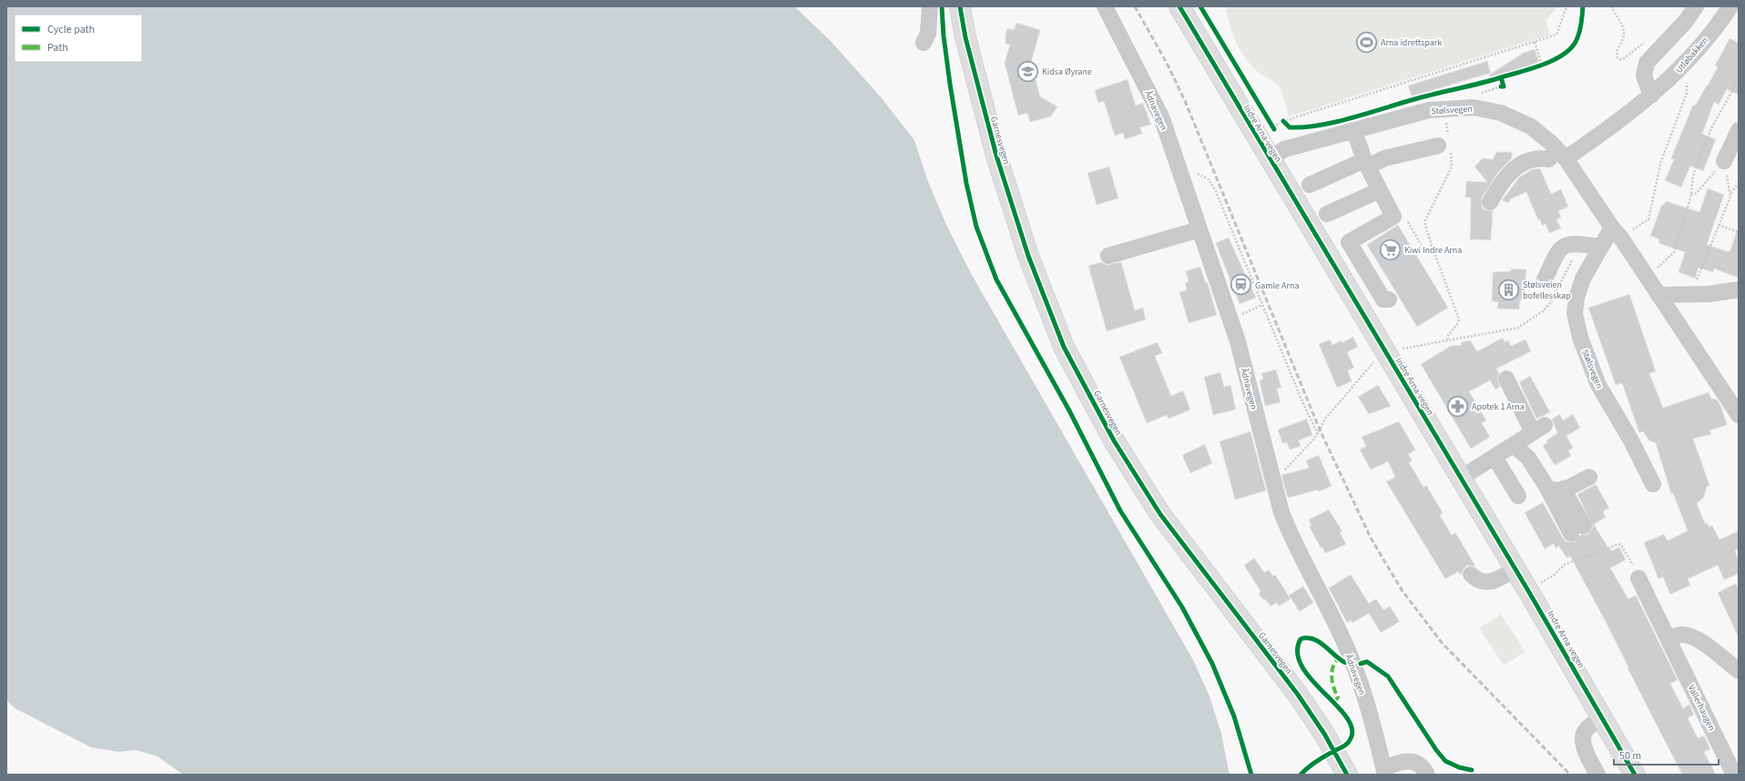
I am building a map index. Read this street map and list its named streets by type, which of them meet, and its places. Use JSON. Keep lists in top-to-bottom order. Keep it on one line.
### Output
{"streets":{"main road":["Indre Arna-vegen","Garnesvegen"],"street":["Utløbakken","Stølsvegen","Ådnavegen","Vallerhaugen"]},"crossings":[["Utløbakken","Stølsvegen"],["Stølsvegen","Indre Arna-vegen"]],"places":{"sports":["Arna idrettspark"],"school or university":["Kidsa Øyrane"],"supermarket":["Kiwi Indre Arna"],"station":["Gamle Arna"],"building":["Stølsveien bofellesskap"],"pharmacy":["Apotek 1 Arna"]},"legend":["Cycle path","Path"],"scale_bar":"50 m"}
